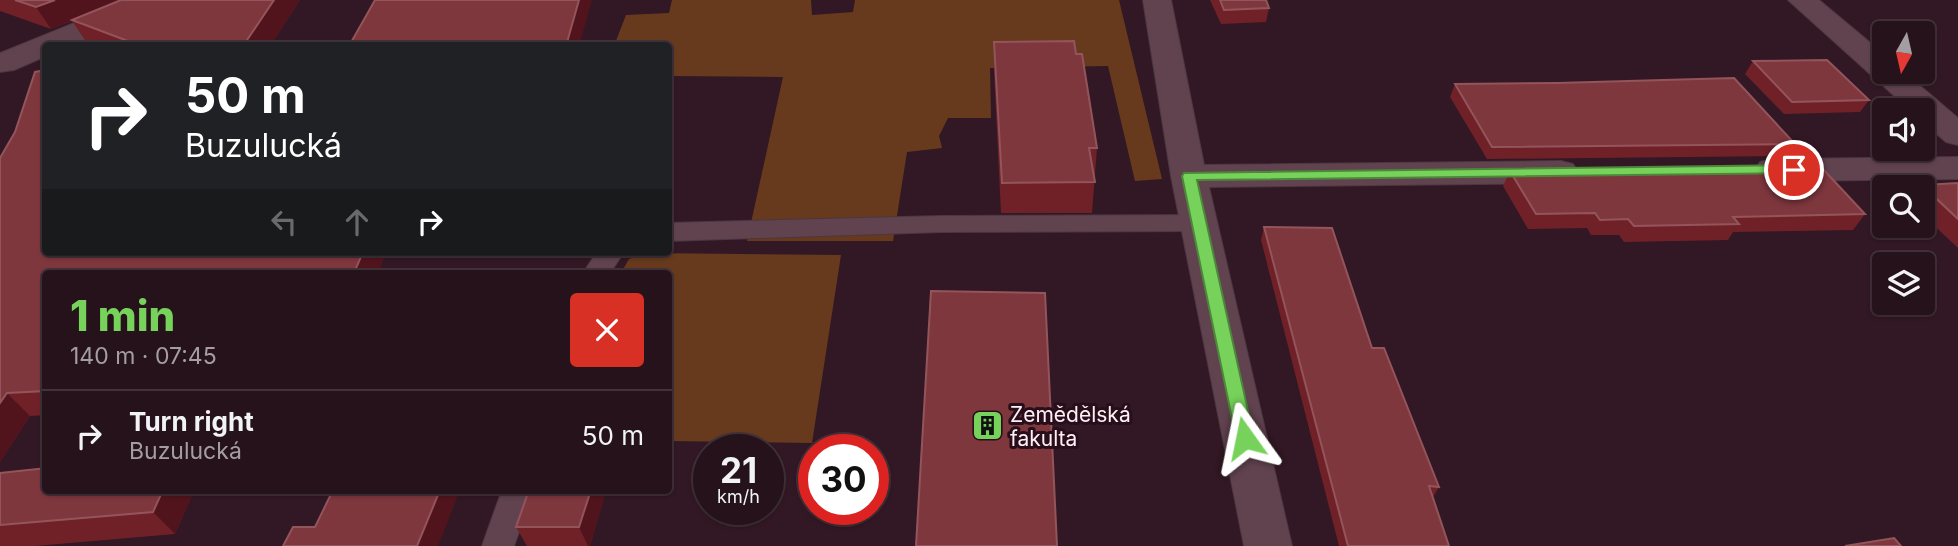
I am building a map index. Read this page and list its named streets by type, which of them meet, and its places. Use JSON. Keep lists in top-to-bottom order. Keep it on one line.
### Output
{"places":{"building":["Zemědělská fakulta"]},"north":"bottom","page":{"turn":["50 m","Buzulucká"],"heading":["1 min","140 m · 07:45"],"list":[{"name":"Turn right","note":"Buzulucká","value":"50 m"}],"speed":"21 km/h","limit":"30"}}
